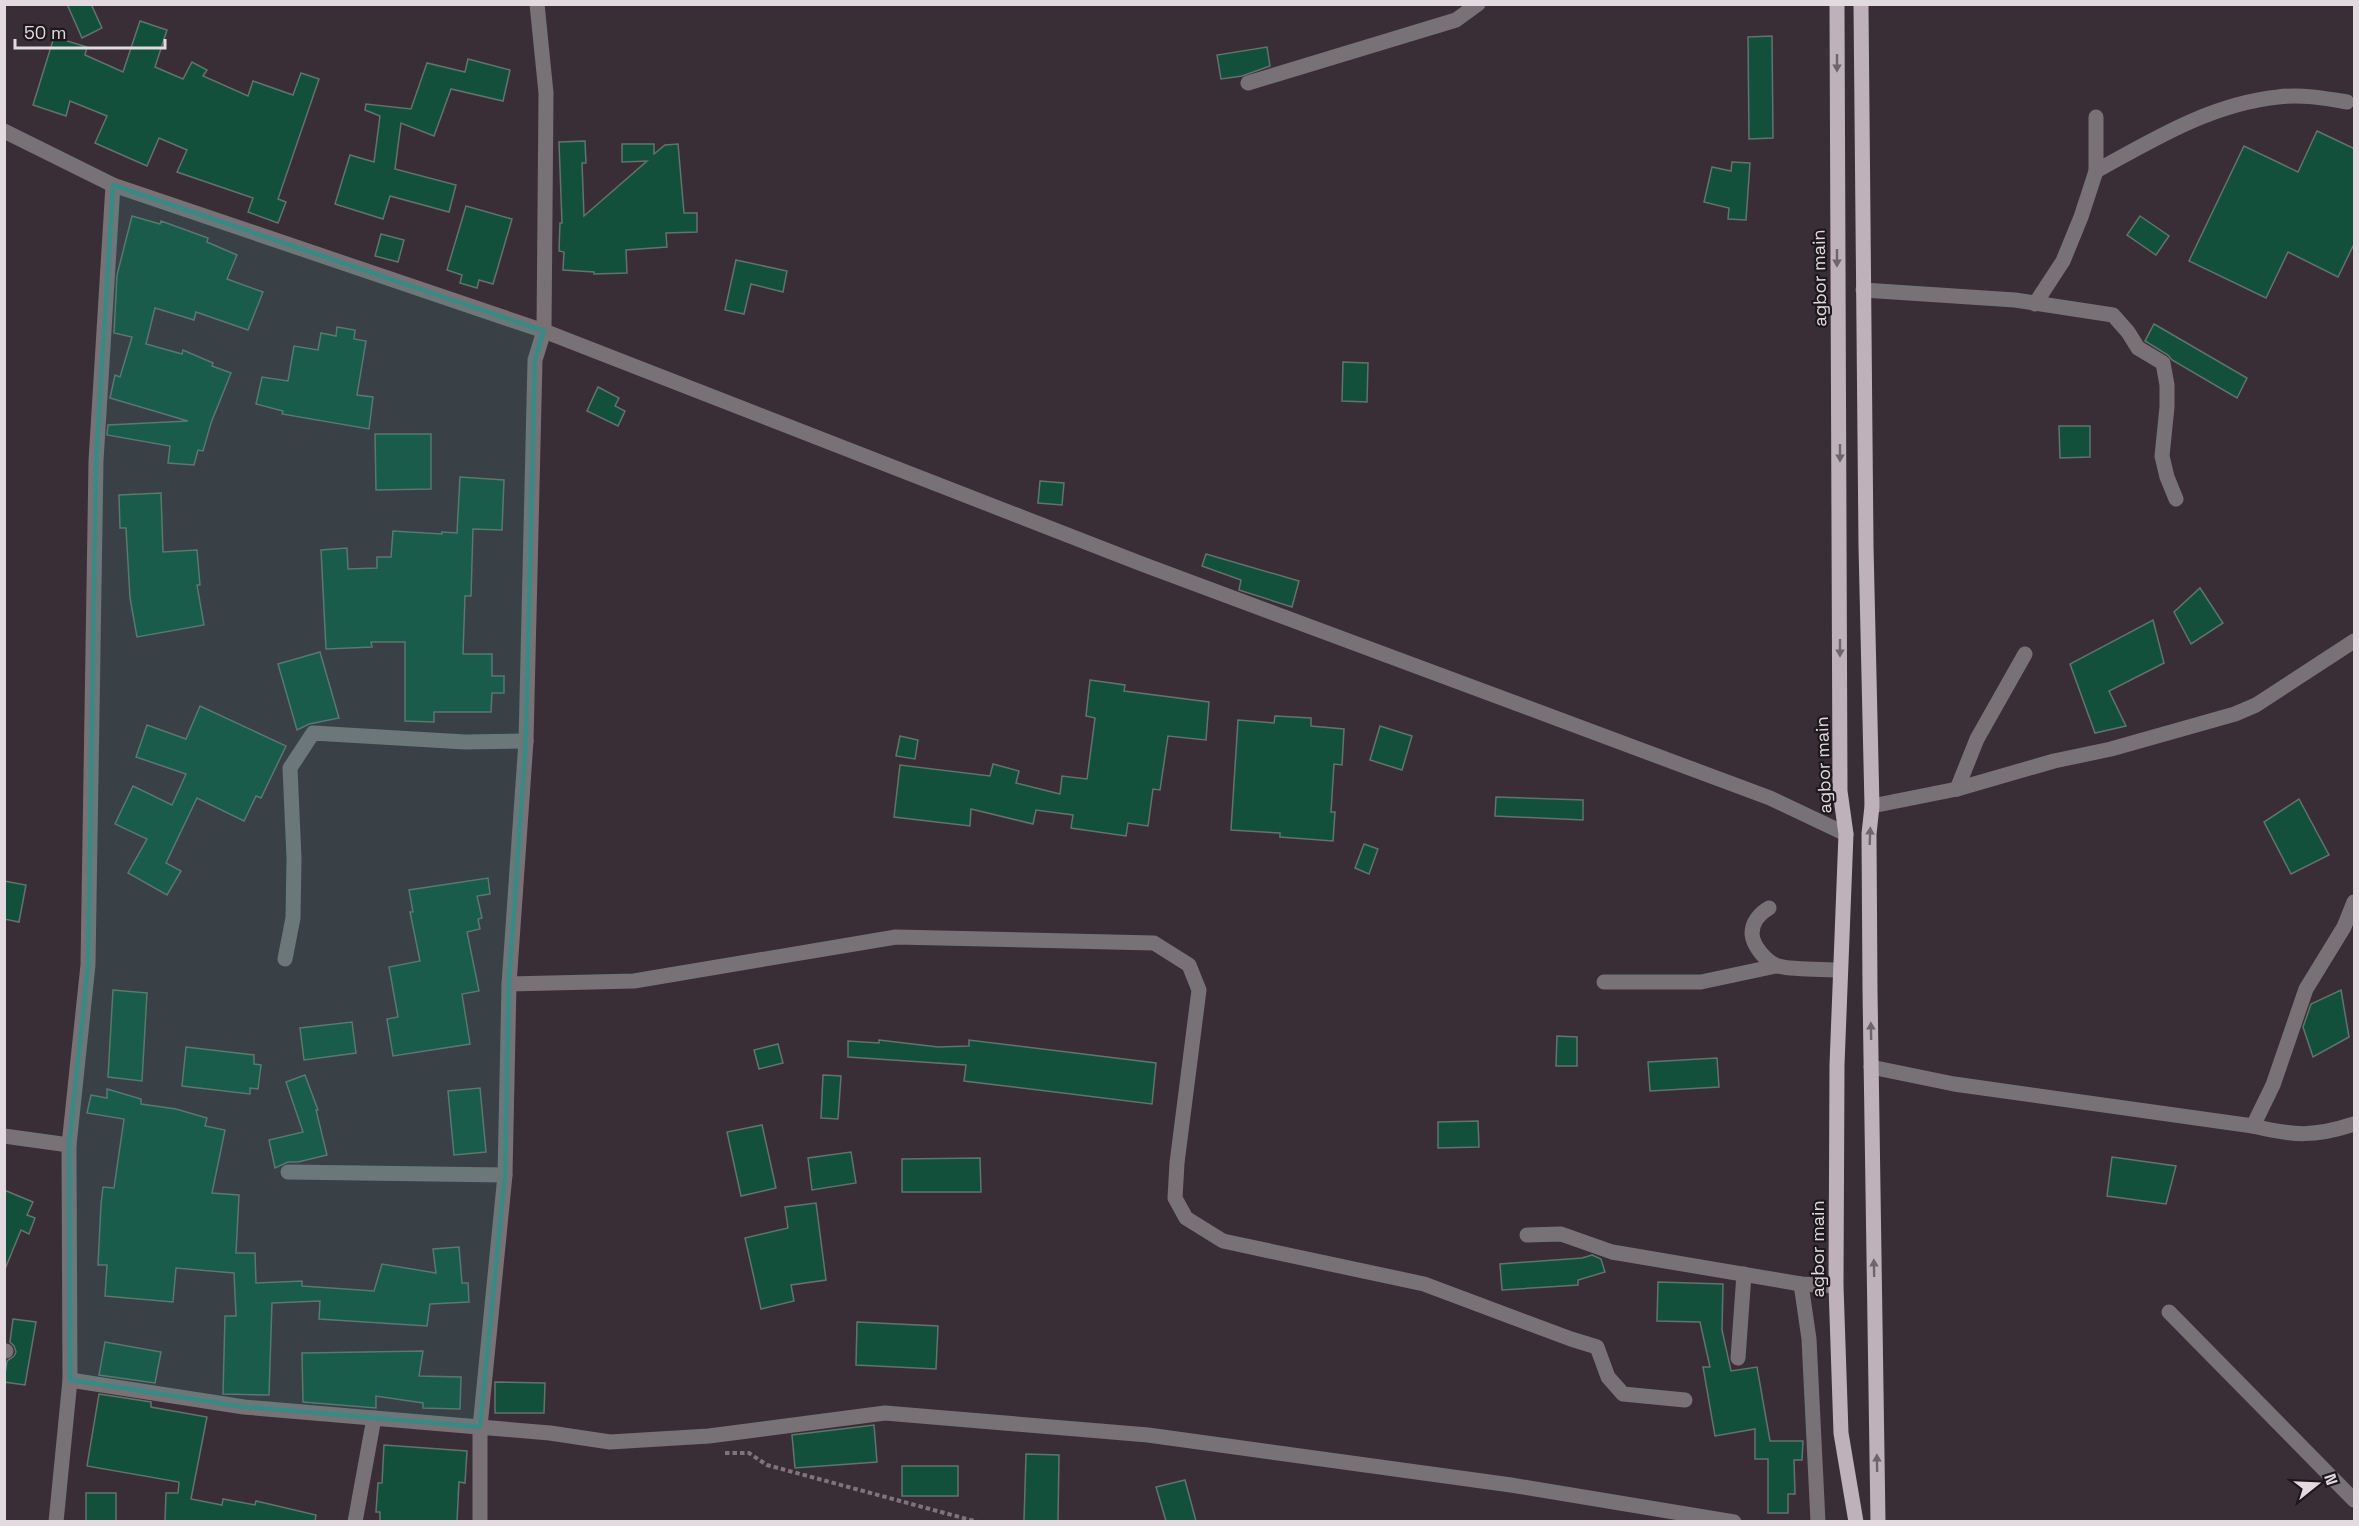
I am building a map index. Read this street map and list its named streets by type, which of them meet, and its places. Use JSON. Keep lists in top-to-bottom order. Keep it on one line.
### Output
{"streets":{"main road":["agbor main"]},"scale_bar":"50 m","north":"right"}
